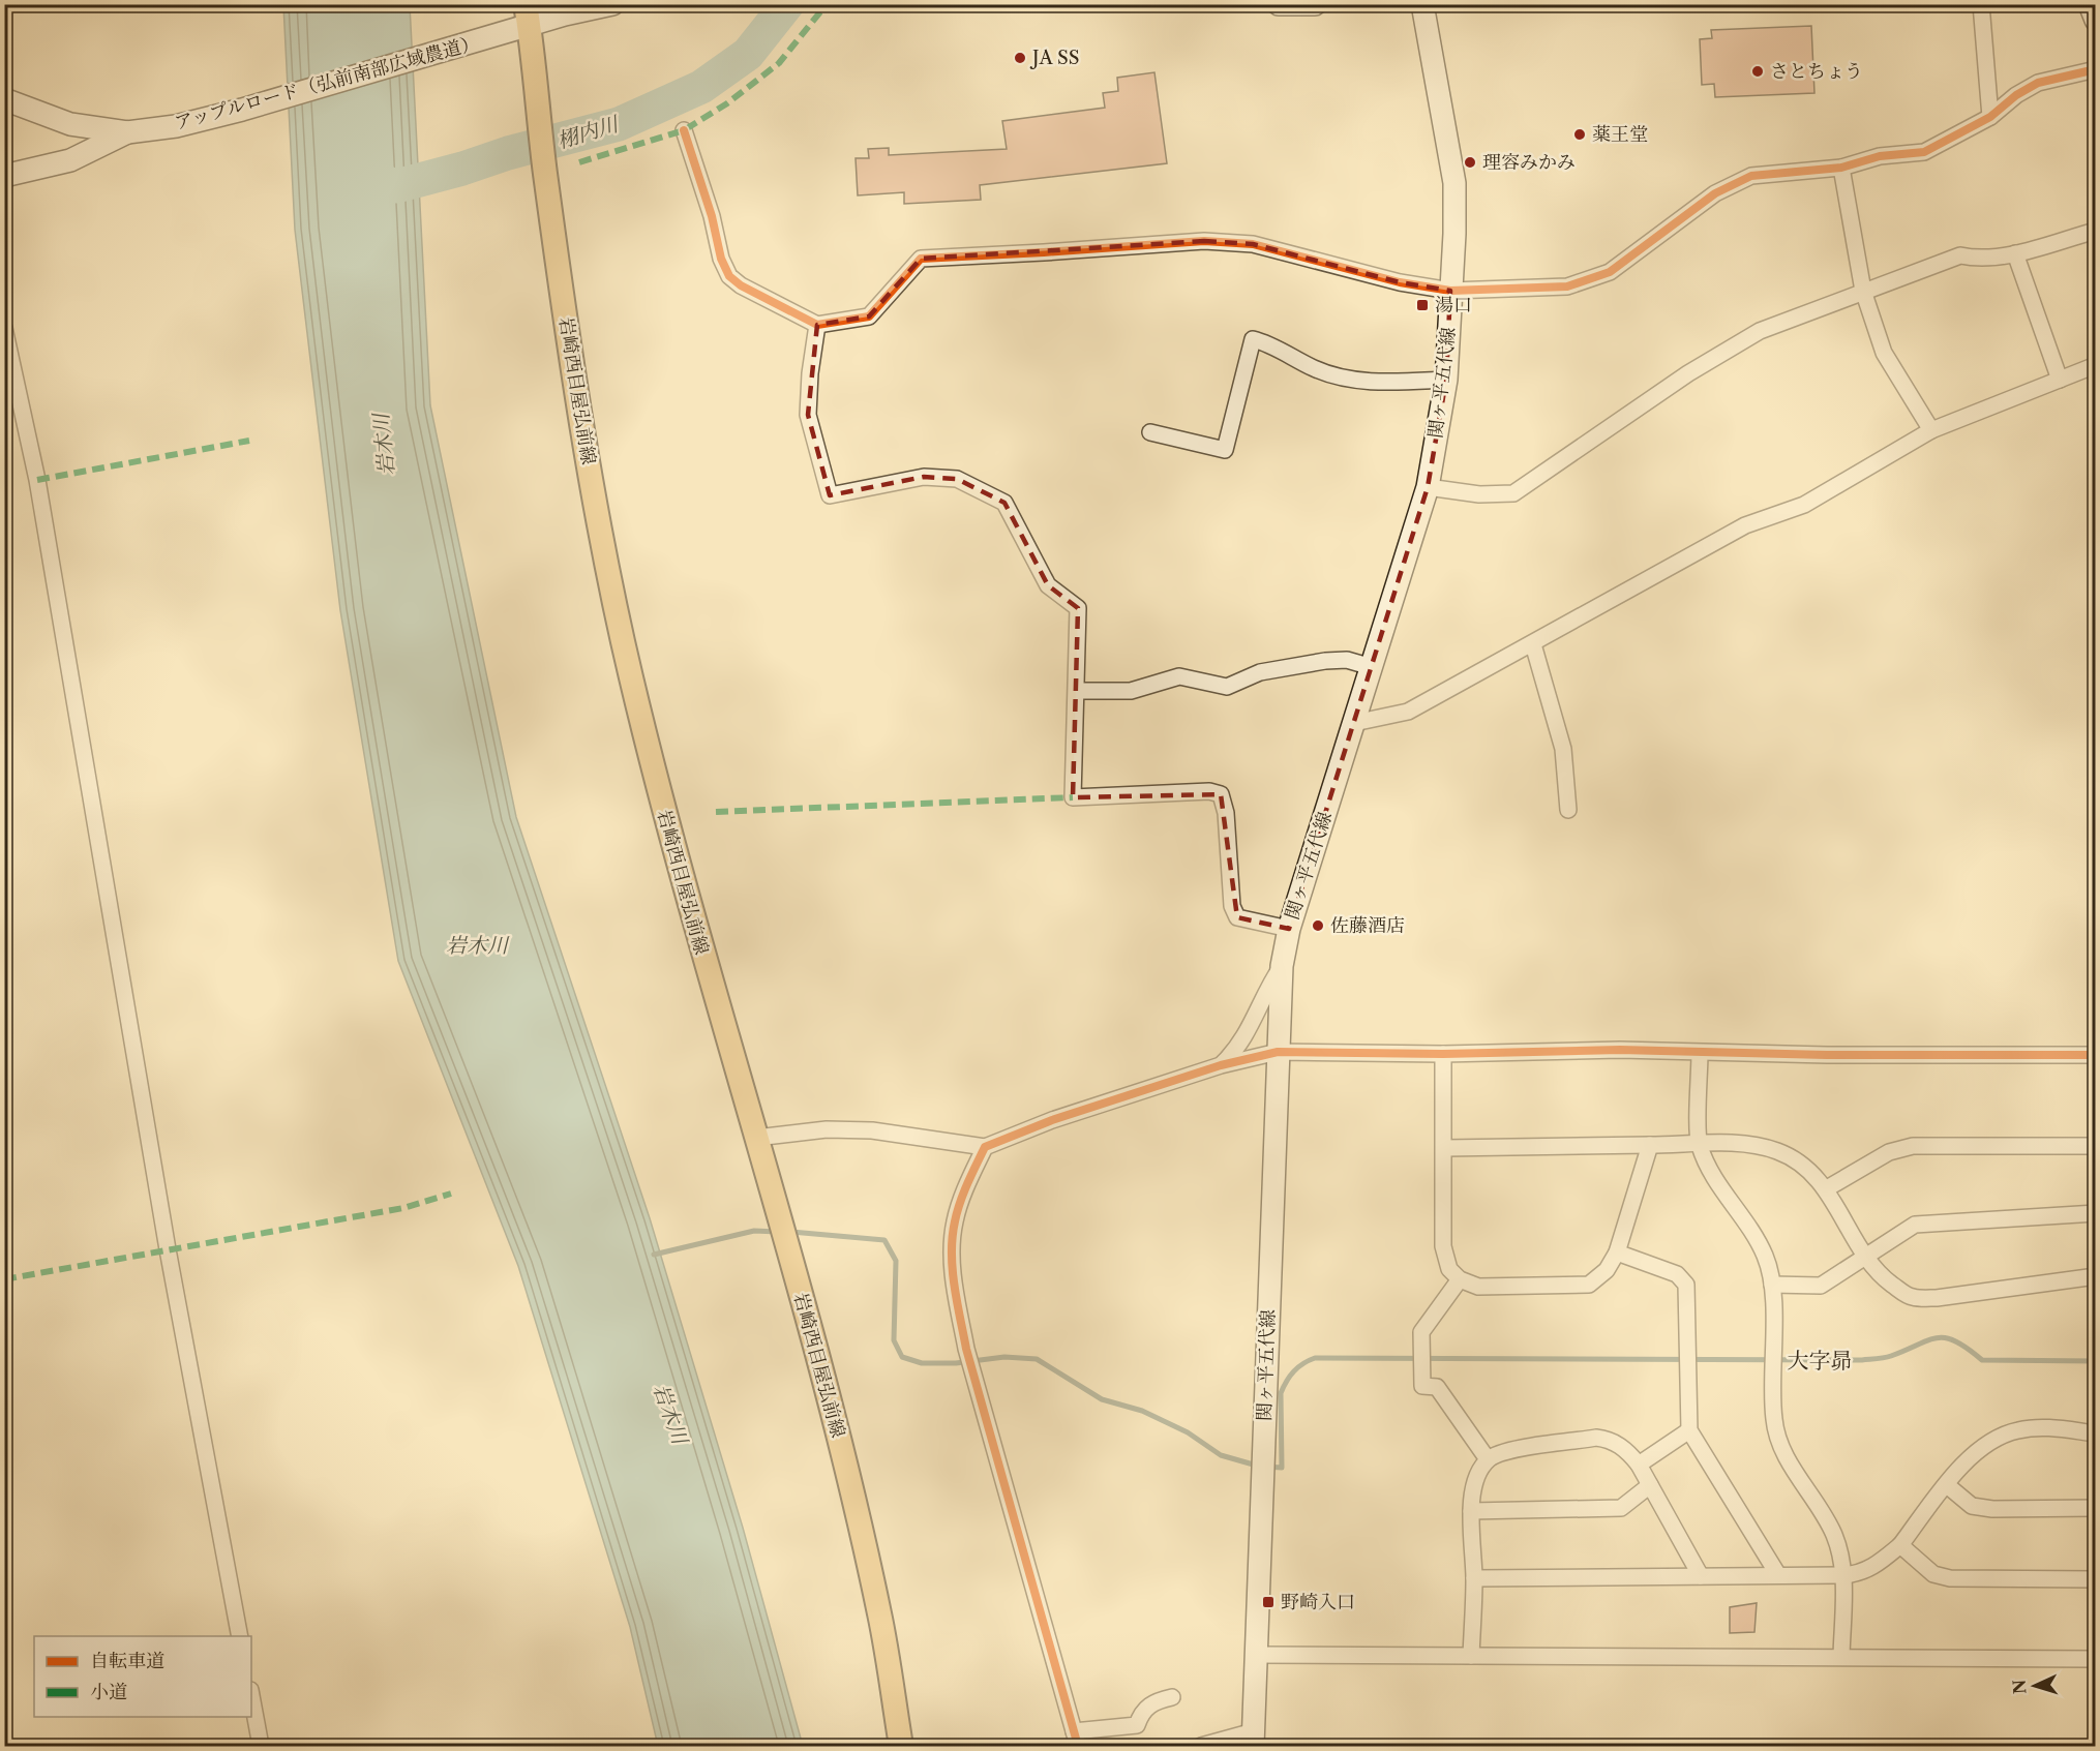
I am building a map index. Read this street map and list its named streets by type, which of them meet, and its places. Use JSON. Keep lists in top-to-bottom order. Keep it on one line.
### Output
{"streets":{"main road":["アップルロード（弘前南部広域農道）","関ヶ平五代線","岩崎西目屋弘前線"]},"crossings":[["アップルロード（弘前南部広域農道）","岩崎西目屋弘前線"]],"districts":["大字昴"],"water":["栩内川","岩木川"],"places":{"other":["JA SS","さとちょう","薬王堂","理容みかみ","佐藤酒店"],"transit":["湯口","野崎入口"]},"legend":["自転車道","小道"],"north":"left"}
